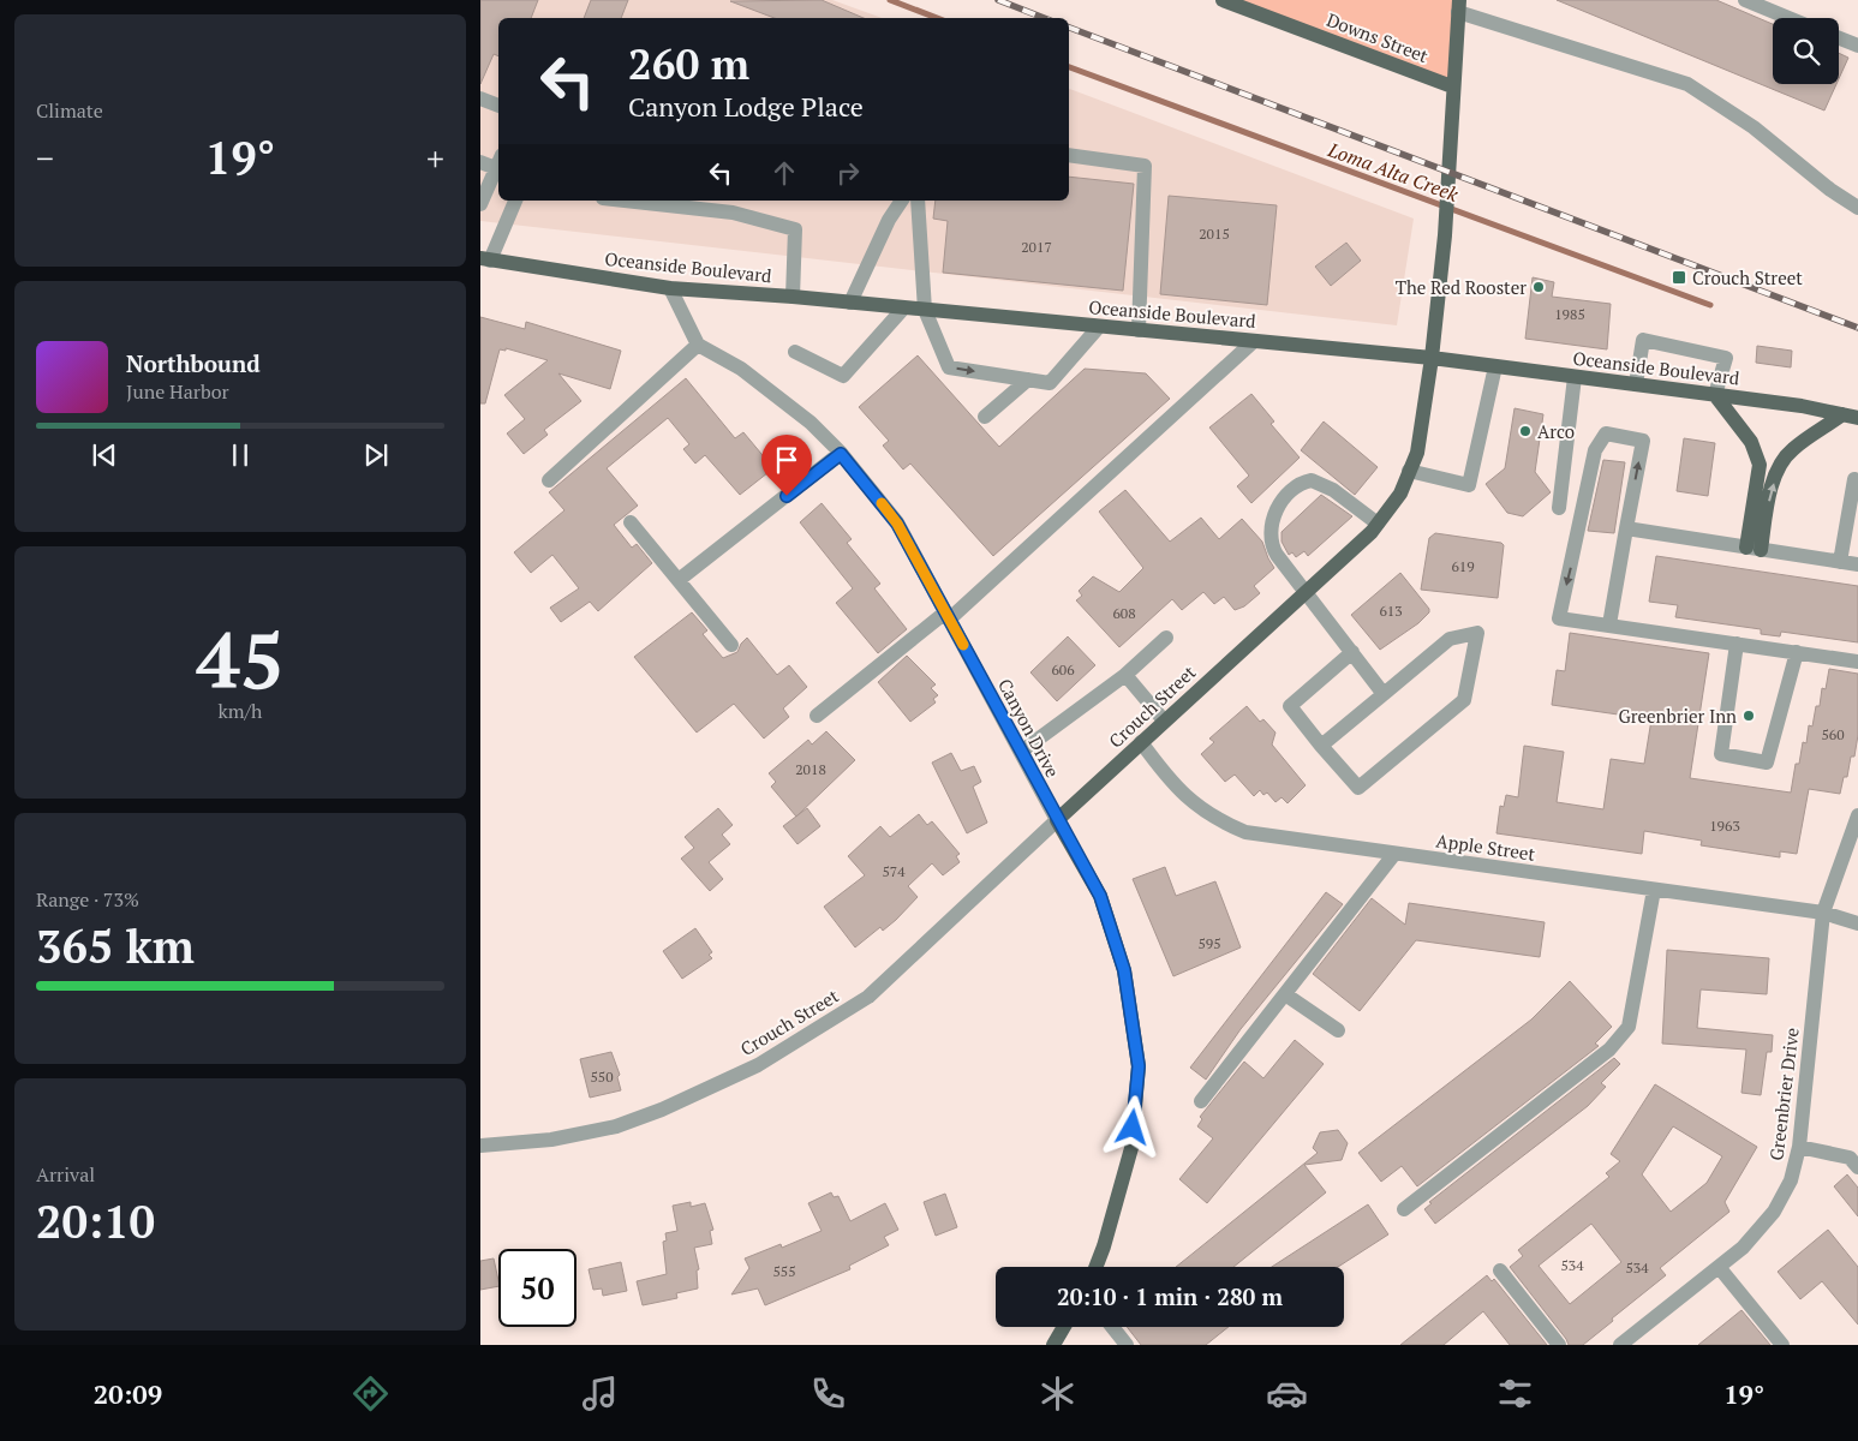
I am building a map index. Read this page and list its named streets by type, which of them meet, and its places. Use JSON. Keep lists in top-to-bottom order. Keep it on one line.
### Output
{"streets":{"main road":["Downs Street","Oceanside Boulevard","Crouch Street","Canyon Drive"],"street":["Apple Street","Greenbrier Drive"]},"crossings":[["Downs Street","Crouch Street"],["Oceanside Boulevard","Crouch Street"],["Crouch Street","Canyon Drive"],["Crouch Street","Apple Street"],["Apple Street","Greenbrier Drive"]],"water":["Loma Alta Creek"],"places":{"transit":["Crouch Street"],"other":["The Red Rooster","Arco","Greenbrier Inn"]},"house_numbers":["2015","2017","1985","619","613","608","606","560","2018","1963","574","595","550","534","534","555"],"page":{"tile":["Climate",["45","km/h"],["Range · 73%","365 km"],["Arrival","20:10"]],"turn":["260 m","Canyon Lodge Place"],"heat":["−","19°","+"],"song":["Northbound","June Harbor"],"limit":"50","trip":"20:10 · 1 min · 280 m","tabs":["20:09","19°"]}}
